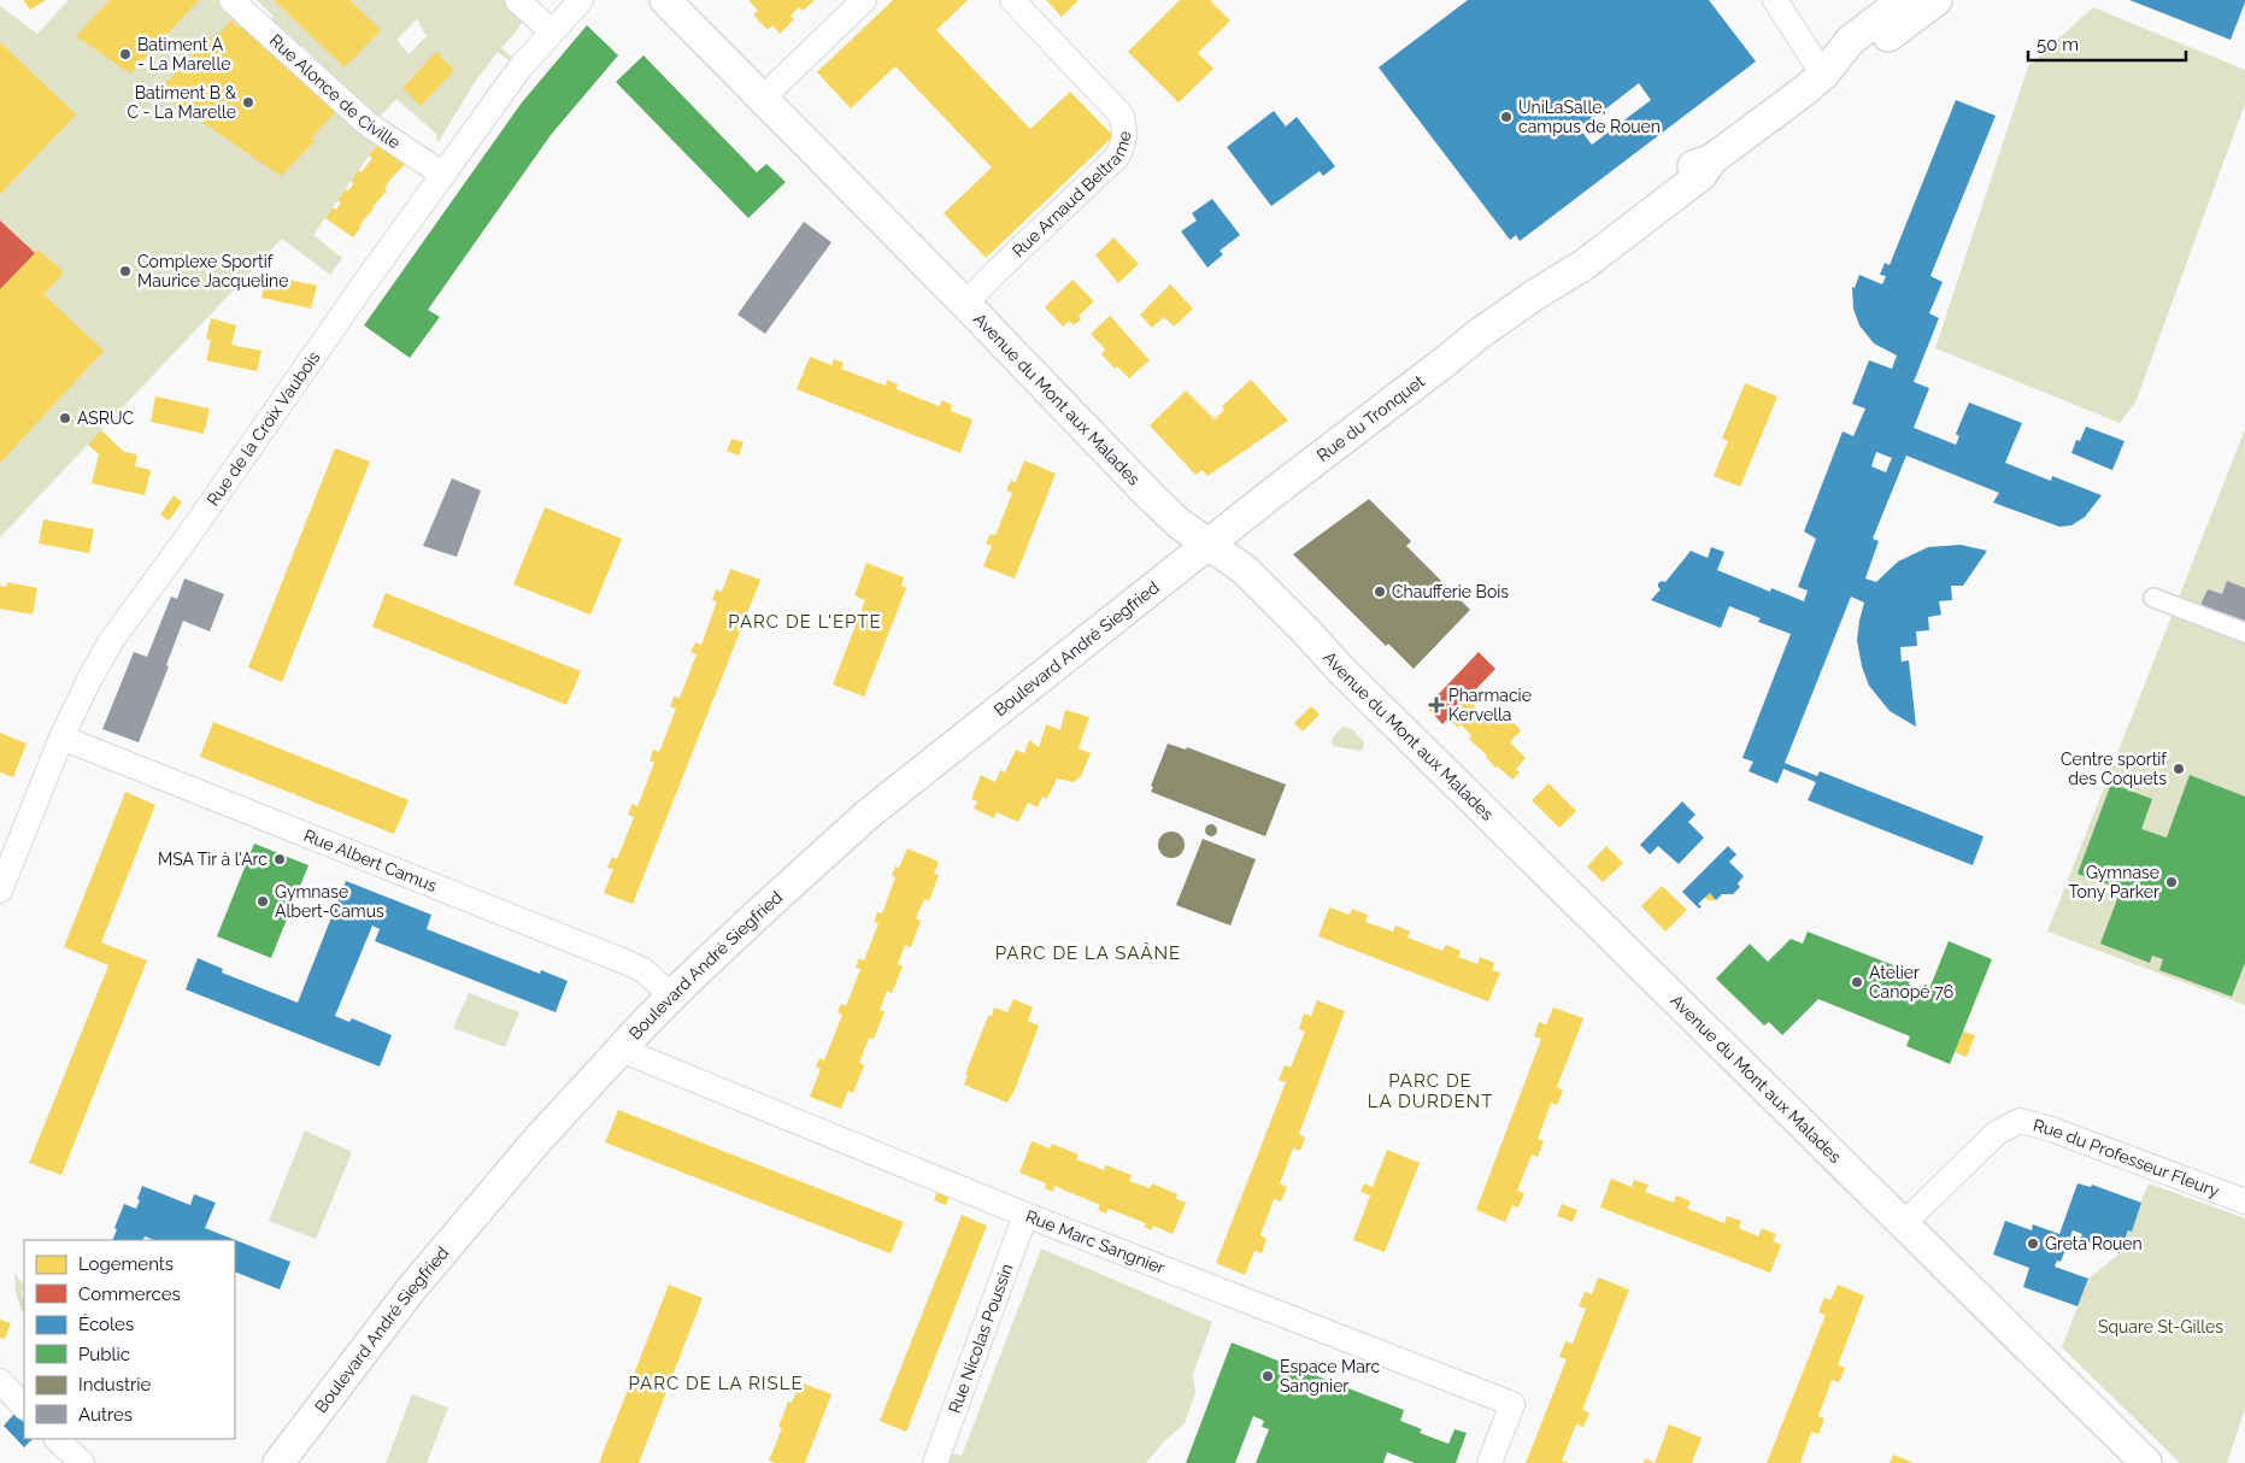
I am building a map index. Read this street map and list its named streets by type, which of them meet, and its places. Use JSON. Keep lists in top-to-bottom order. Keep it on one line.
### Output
{"streets":{"street":["Rue Alonce de Civille","Rue Arnaud Beltrame","Avenue du Mont aux Malades","Rue du Tronquet","Rue de la Croix Vaubois","Boulevard André Siegfried","Rue Albert Camus","Rue du Professeur Fleury","Rue Marc Sangnier","Rue Nicolas Poussin"]},"crossings":[["Rue Alonce de Civille","Rue de la Croix Vaubois"],["Rue Arnaud Beltrame","Avenue du Mont aux Malades"],["Avenue du Mont aux Malades","Rue du Tronquet"],["Avenue du Mont aux Malades","Boulevard André Siegfried"],["Avenue du Mont aux Malades","Rue du Professeur Fleury"],["Rue du Tronquet","Boulevard André Siegfried"],["Rue de la Croix Vaubois","Rue Albert Camus"],["Boulevard André Siegfried","Rue Albert Camus"],["Boulevard André Siegfried","Rue Marc Sangnier"],["Rue Marc Sangnier","Rue Nicolas Poussin"]],"districts":["PARC DE L'EPTE","PARC DE LA SAÂNE","PARC DE LA DURDENT","PARC DE LA RISLE"],"parks":["Square St-Gilles"],"places":{"other":["Batiment A - La Marelle","Batiment B & C - La Marelle","UniLaSalle, campus de Rouen","Complexe Sportif Maurice Jacqueline","ASRUC","Chaufferie Bois","Centre sportif des Coquets","MSA Tir à l'Arc","Gymnase Tony Parker","Gymnase Albert-Camus","Atelier Canopé 76","Greta Rouen","Espace Marc Sangnier"],"health":["Pharmacie Kervella"]},"legend":["Logements","Commerces","Écoles","Public","Industrie","Autres"],"scale_bar":"50 m"}
